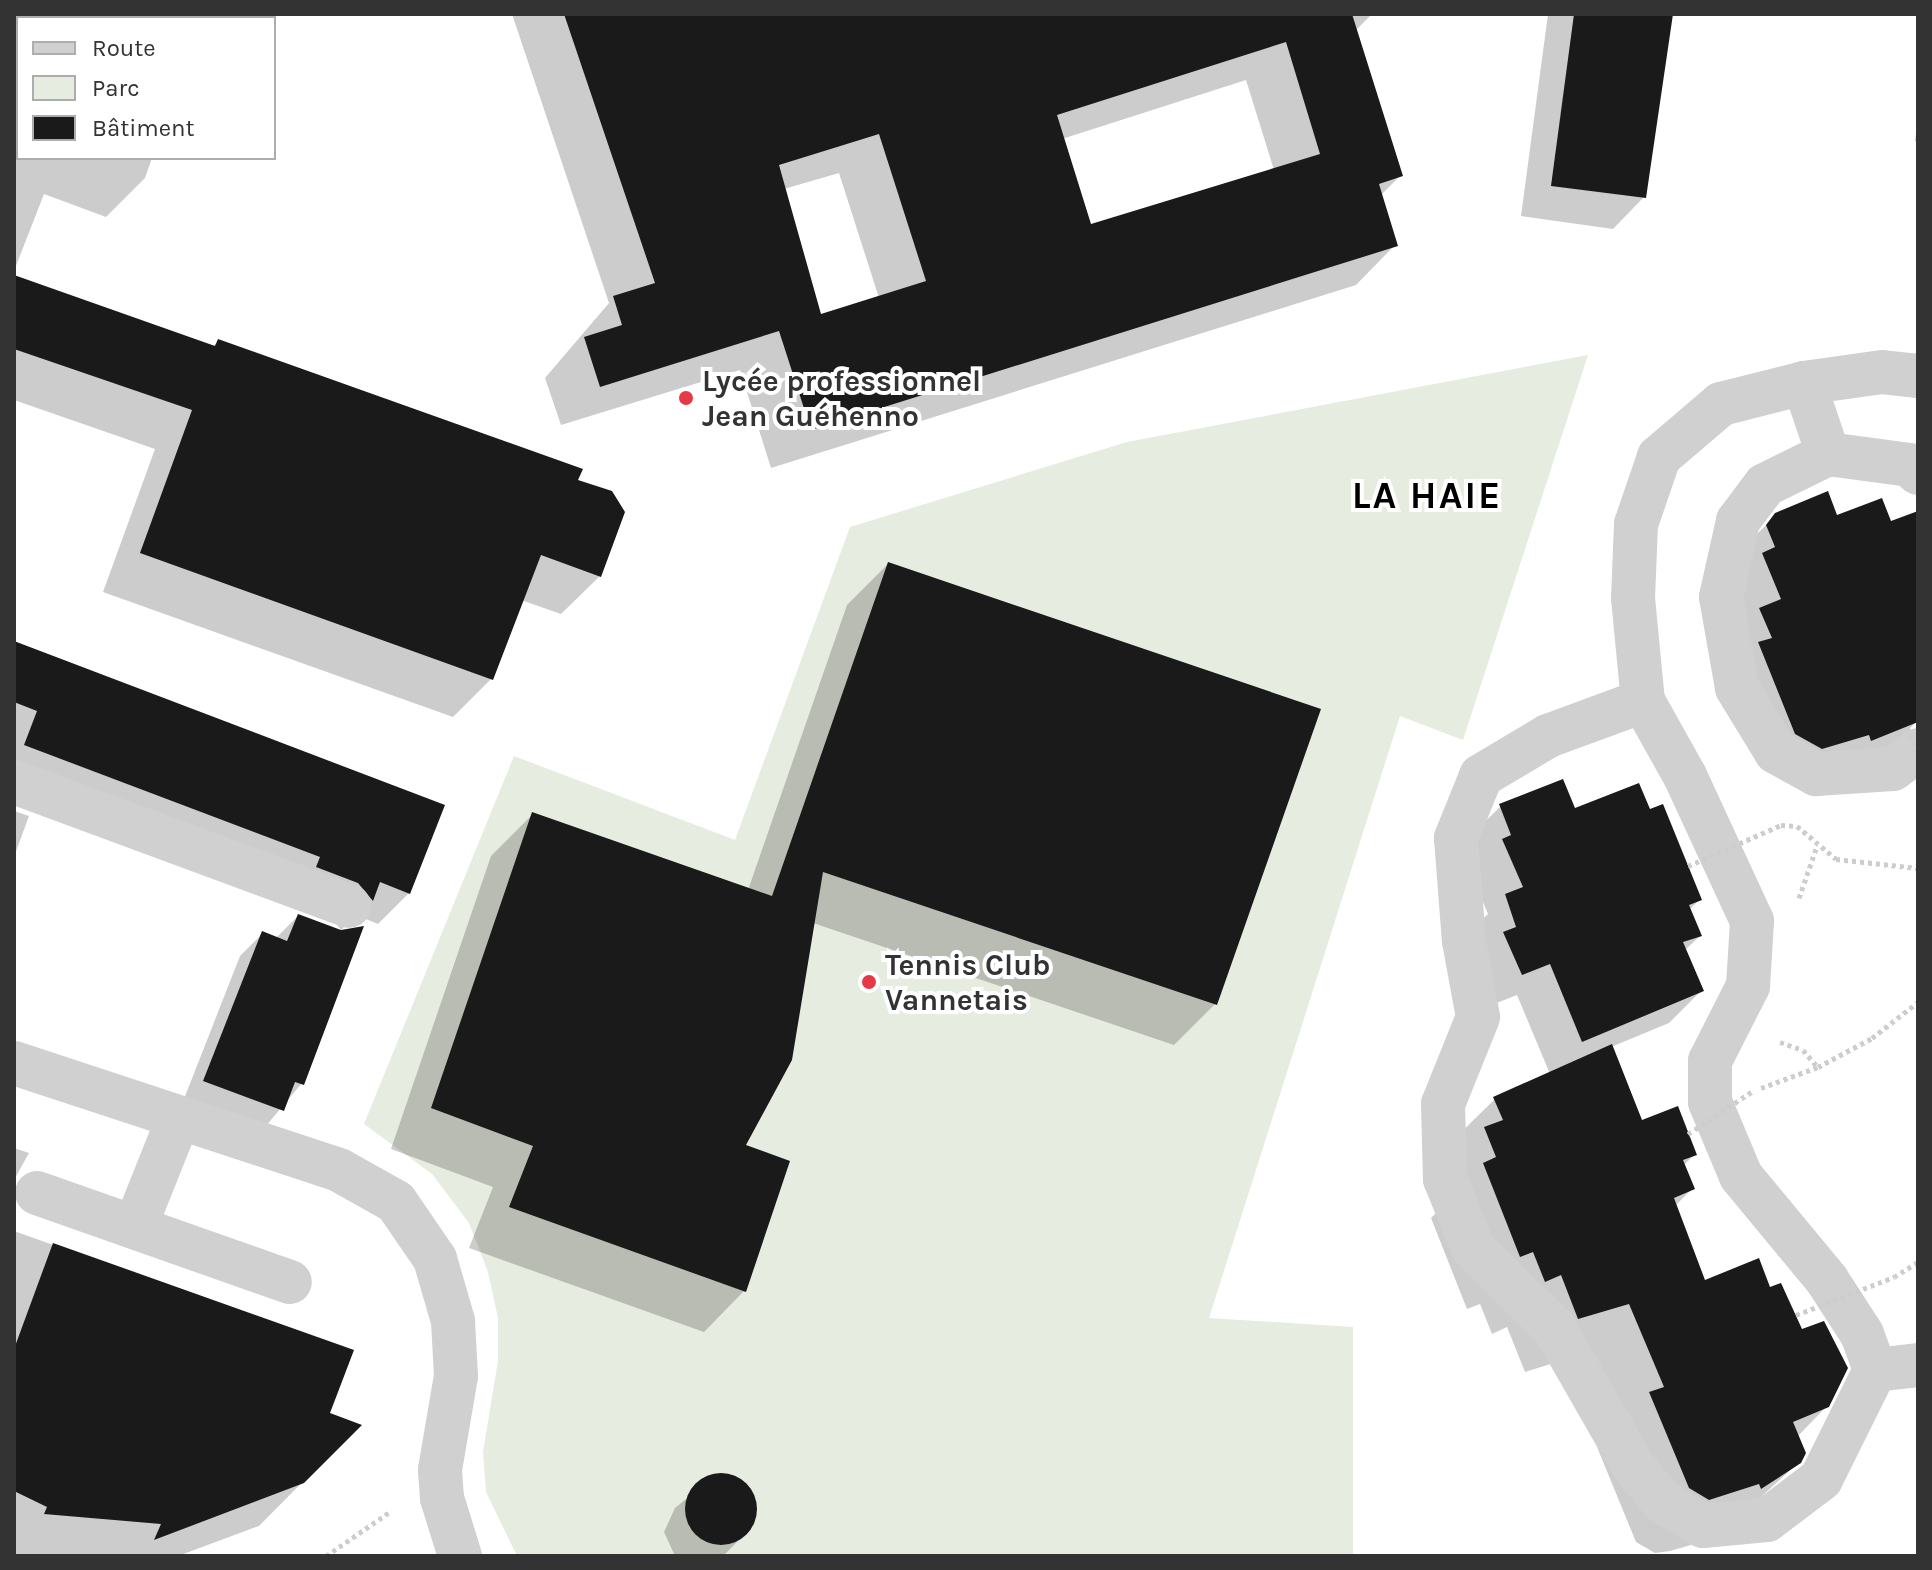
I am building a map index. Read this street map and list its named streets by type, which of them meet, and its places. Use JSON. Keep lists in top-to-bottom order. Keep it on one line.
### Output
{"districts":["LA HAIE"],"places":["Lycée professionnel Jean Guéhenno","Tennis Club Vannetais"],"legend":["Route","Parc","Bâtiment"]}
